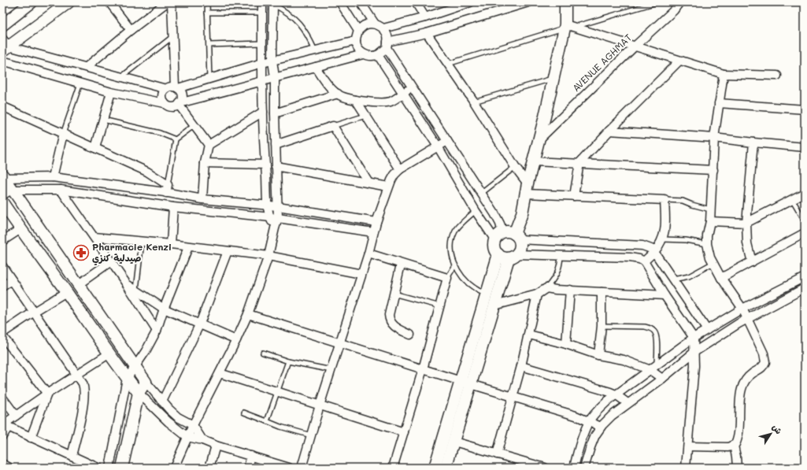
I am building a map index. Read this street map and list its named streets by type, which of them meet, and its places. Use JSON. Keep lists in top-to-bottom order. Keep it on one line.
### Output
{"streets":{"street":["AVENUE AGHMAT"]},"places":{"pharmacy":["Pharmacie Kenzi صيدلية كنزي"]},"north":"top right"}
